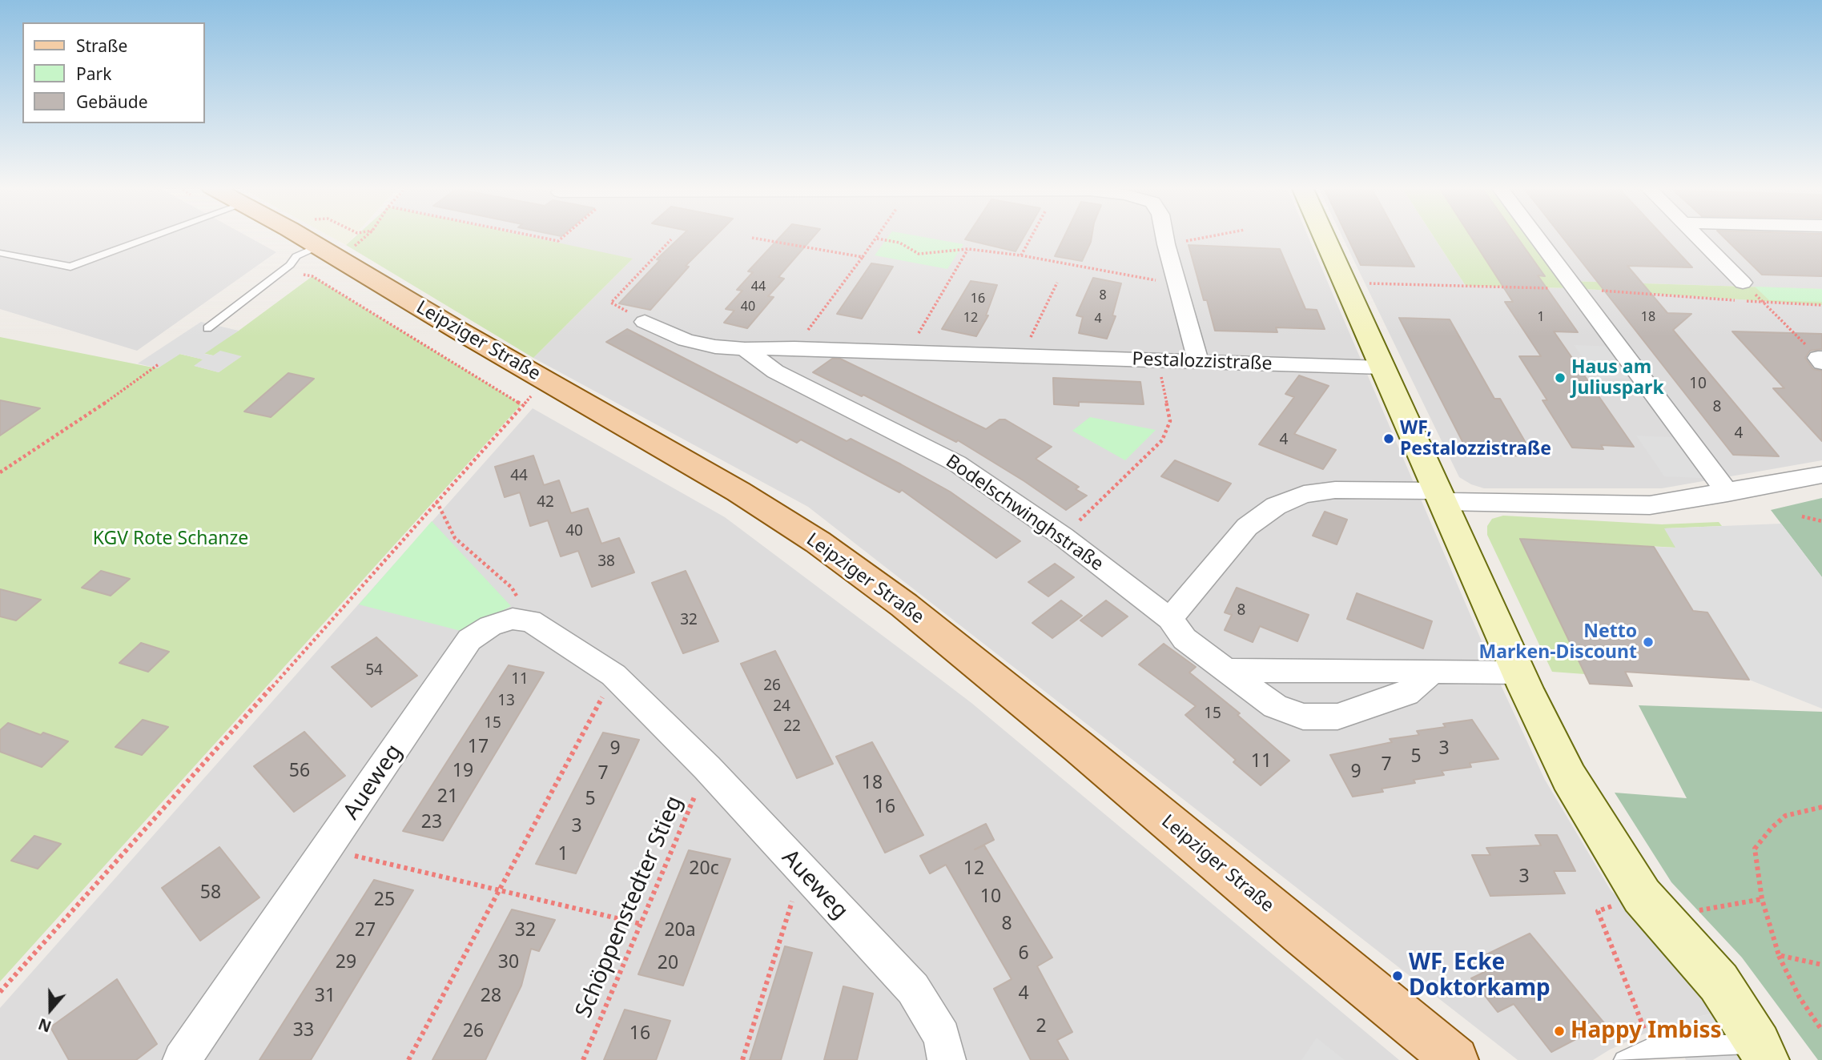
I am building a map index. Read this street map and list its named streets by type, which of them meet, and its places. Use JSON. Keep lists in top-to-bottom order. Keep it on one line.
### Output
{"streets":{"main road":["Leipziger Straße"],"street":["Pestalozzistraße","Bodelschwinghstraße","Aueweg"],"path":["Schöppenstedter Stieg"]},"crossings":[["Pestalozzistraße","Bodelschwinghstraße"],["Aueweg","Schöppenstedter Stieg"]],"parks":["KGV Rote Schanze"],"places":["Haus am Juliuspark","WF, Pestalozzistraße","Netto Marken-Discount","WF, Ecke Doktorkamp","Happy Imbiss"],"house_numbers":["44","8","16","40","1","18","12","4","10","8","4","4","44","42","40","38","8","32","54","11","26","13","24","15","15","22","17","9","3","5","11","7","56","19","9","7","18","21","5","16","23","3","1","20c","12","3","58","10","25","8","27","32","20a","6","29","30","20","4","31","28","2","33","26","16"],"legend":["Straße","Park","Gebäude"],"north":"bottom"}
